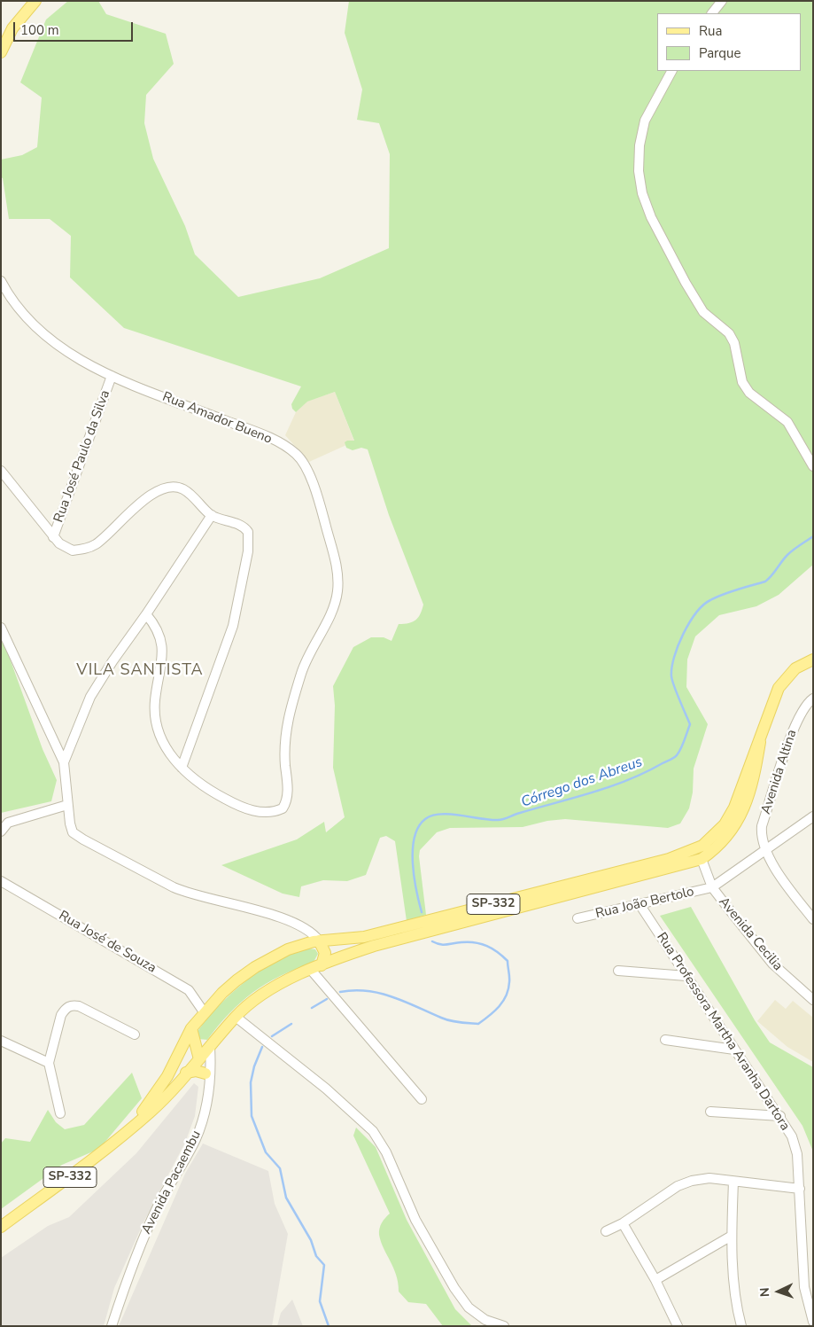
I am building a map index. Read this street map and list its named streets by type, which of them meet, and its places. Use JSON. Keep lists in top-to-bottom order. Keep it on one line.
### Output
{"streets":{"main road":["SP-332"],"street":["Rua Amador Bueno","Rua José Paulo da Silva","Avenida Altina","Rua João Bertolo","Avenida Cecilia","Rua José de Souza","Rua Professora Martha Aranha Dartora","Avenida Pacaembu"]},"crossings":[["Rua Amador Bueno","Rua José Paulo da Silva"],["Rua João Bertolo","Avenida Cecilia"],["Rua João Bertolo","Rua Professora Martha Aranha Dartora"],["SP-332","Avenida Cecilia"],["SP-332","Rua José de Souza"],["SP-332","Avenida Pacaembu"]],"districts":["VILA SANTISTA"],"water":["Córrego dos Abreus"],"legend":["Rua","Parque"],"scale_bar":"100 m","north":"left"}
